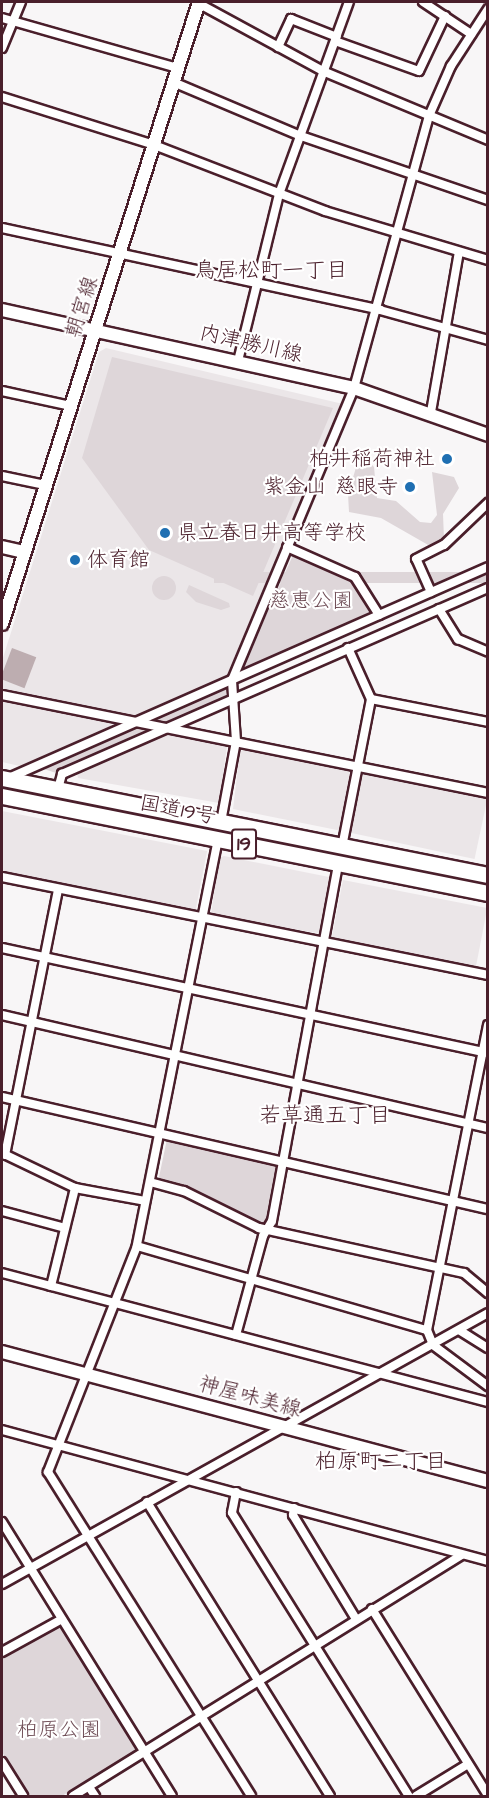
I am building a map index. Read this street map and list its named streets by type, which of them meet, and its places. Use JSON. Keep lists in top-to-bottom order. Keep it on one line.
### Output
{"streets":{"highway":["国道19号","19"],"main road":["朝宮線","内津勝川線","神屋味美線"]},"crossings":[["朝宮線","内津勝川線"]],"districts":["鳥居松町一丁目","若草通五丁目","柏原町二丁目"],"parks":["慈恵公園","柏原公園"],"places":["柏井稲荷神社","紫金山 慈眼寺","県立春日井高等学校","体育館"]}
